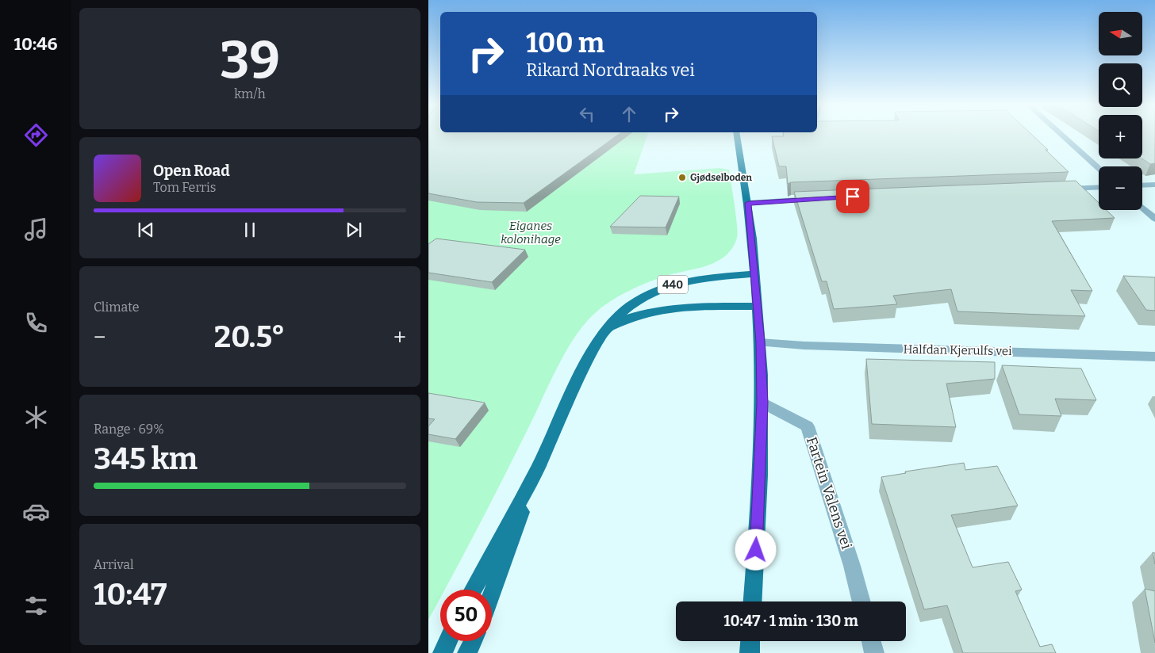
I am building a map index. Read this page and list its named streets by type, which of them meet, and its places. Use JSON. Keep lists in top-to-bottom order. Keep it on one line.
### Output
{"streets":{"main road":["440"],"street":["Halfdan Kjerulfs vei","Fartein Valens vei"]},"parks":["Eiganes kolonihage"],"places":["Gjødselboden"],"north":"left","page":{"tabs":"10:46","tile":[["39","km/h"],"Climate",["Range · 69%","345 km"],["Arrival","10:47"]],"map_buttons":["+","−"],"turn":["100 m","Rikard Nordraaks vei"],"song":["Open Road","Tom Ferris"],"heat":["−","20.5°","+"],"limit":"50","trip":"10:47 · 1 min · 130 m"}}
